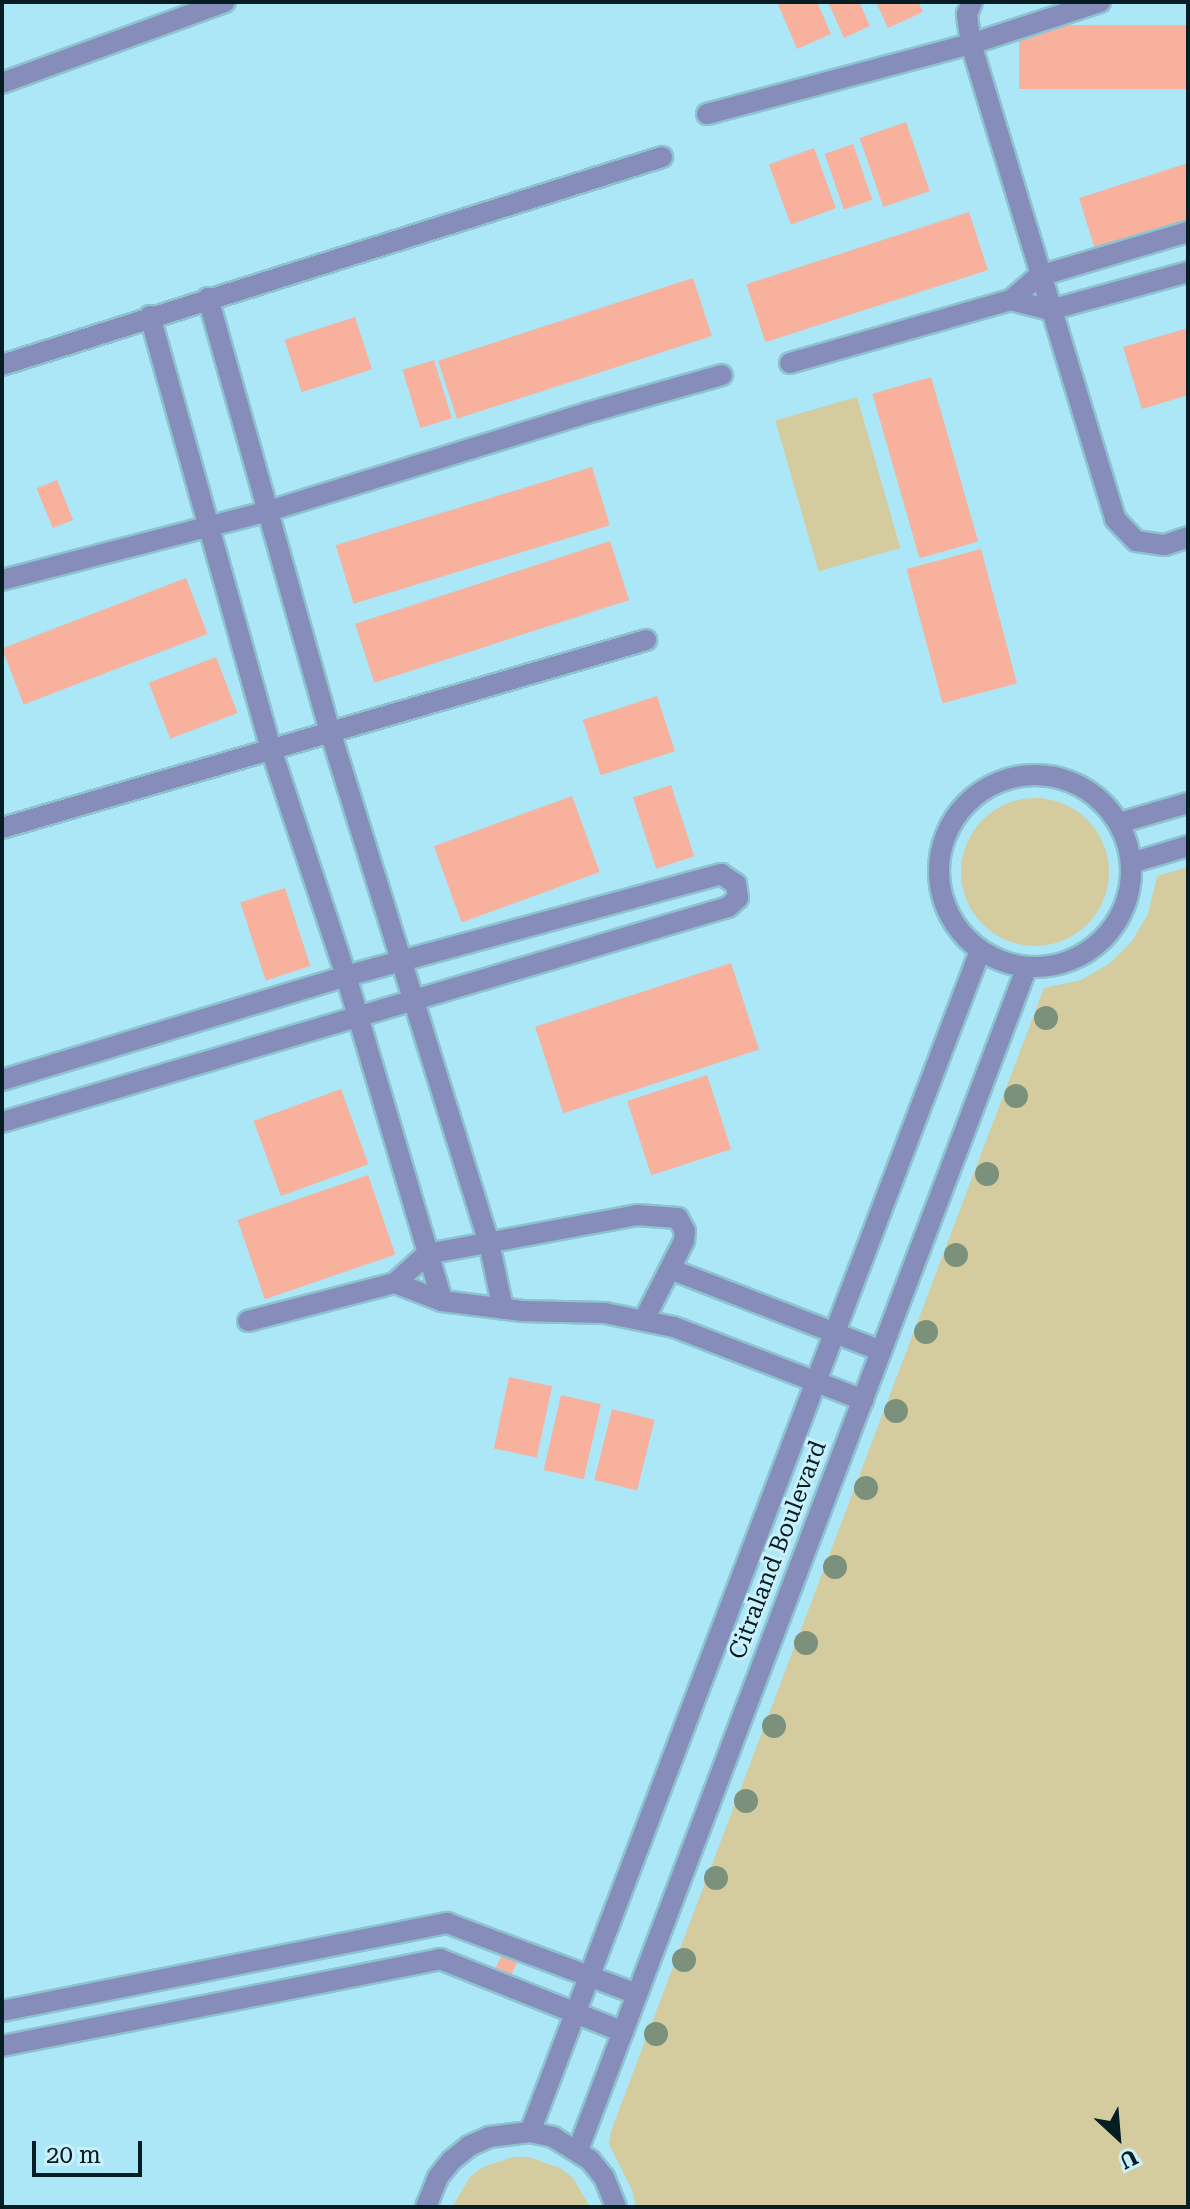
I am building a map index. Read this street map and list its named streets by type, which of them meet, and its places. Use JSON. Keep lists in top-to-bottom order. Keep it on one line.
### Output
{"streets":{"street":["Citraland Boulevard"]},"scale_bar":"20 m","north":"bottom right"}
